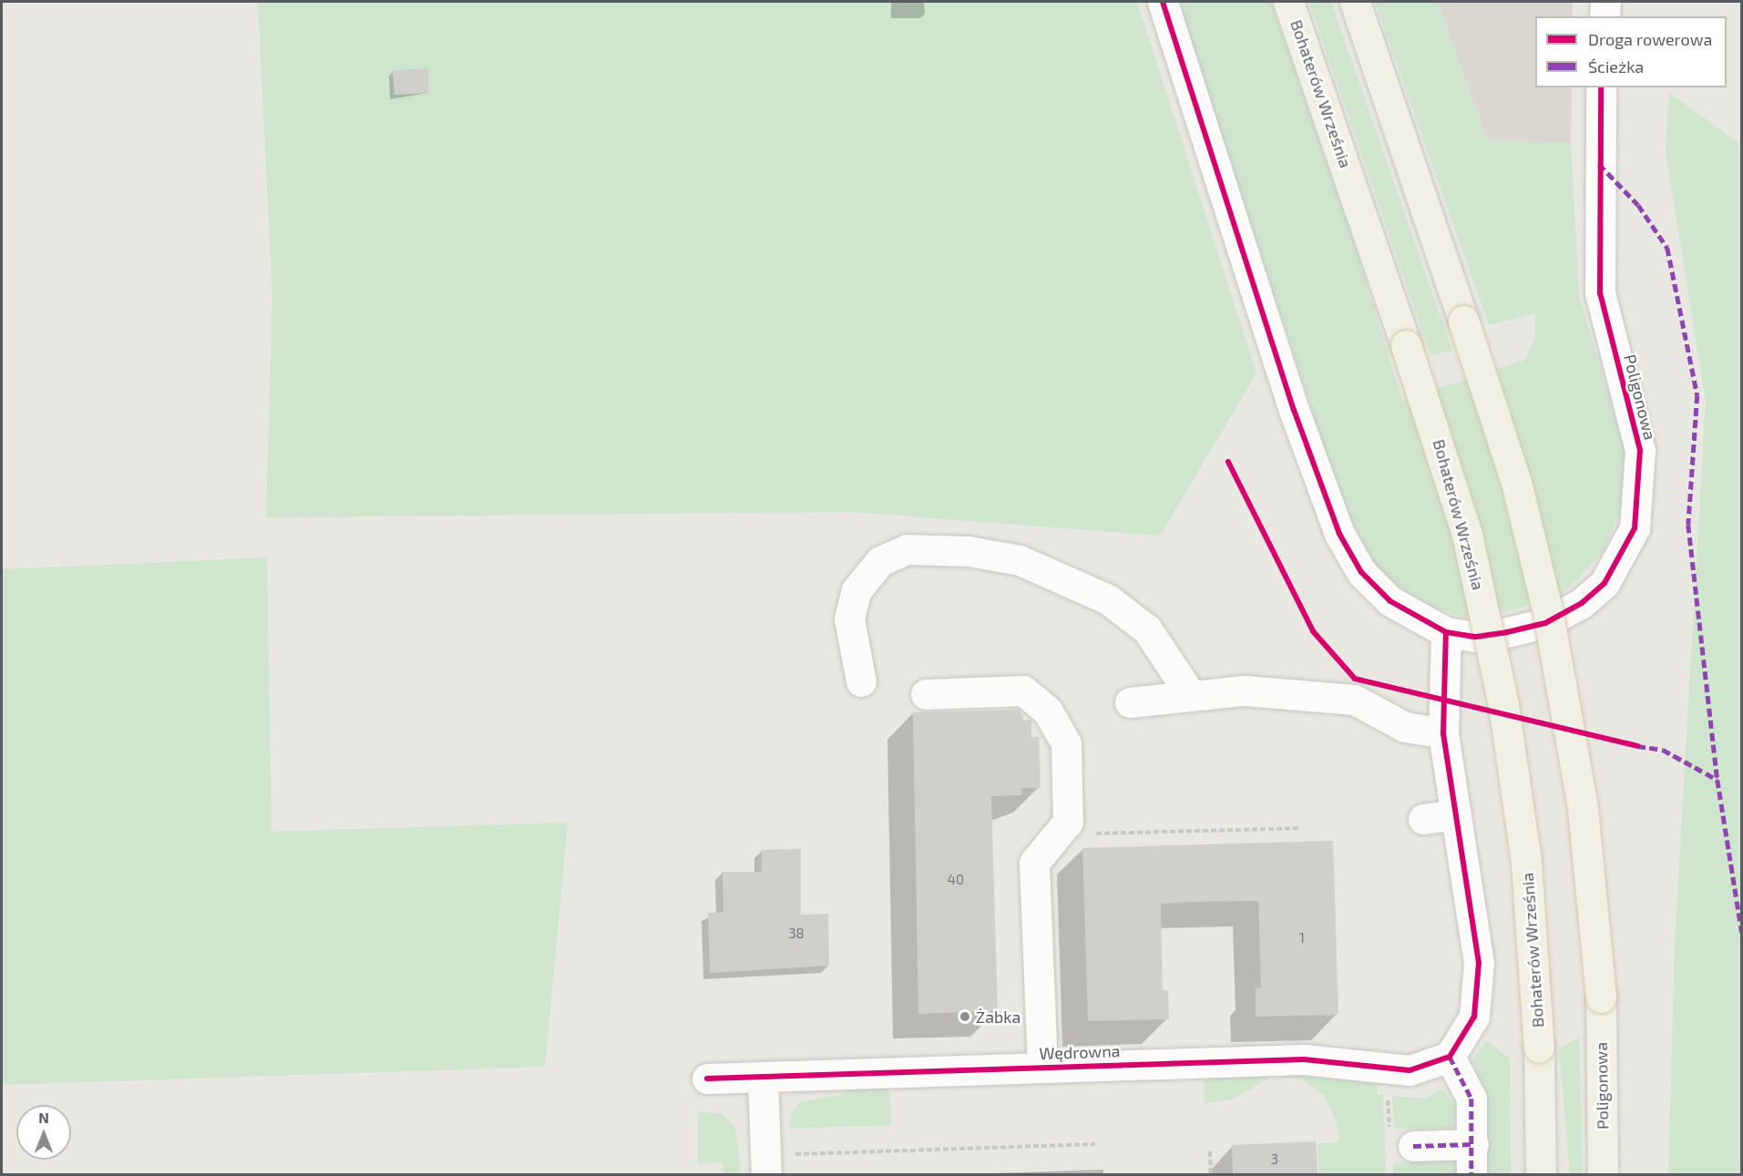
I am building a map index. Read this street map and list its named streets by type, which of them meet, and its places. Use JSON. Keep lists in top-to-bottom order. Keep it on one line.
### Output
{"streets":{"main road":["Bohaterów Września","Poligonowa"],"street":["Wędrowna"]},"places":["Żabka"],"house_numbers":["40","38","1","3"],"legend":["Droga rowerowa","Ścieżka"],"north":"top"}
